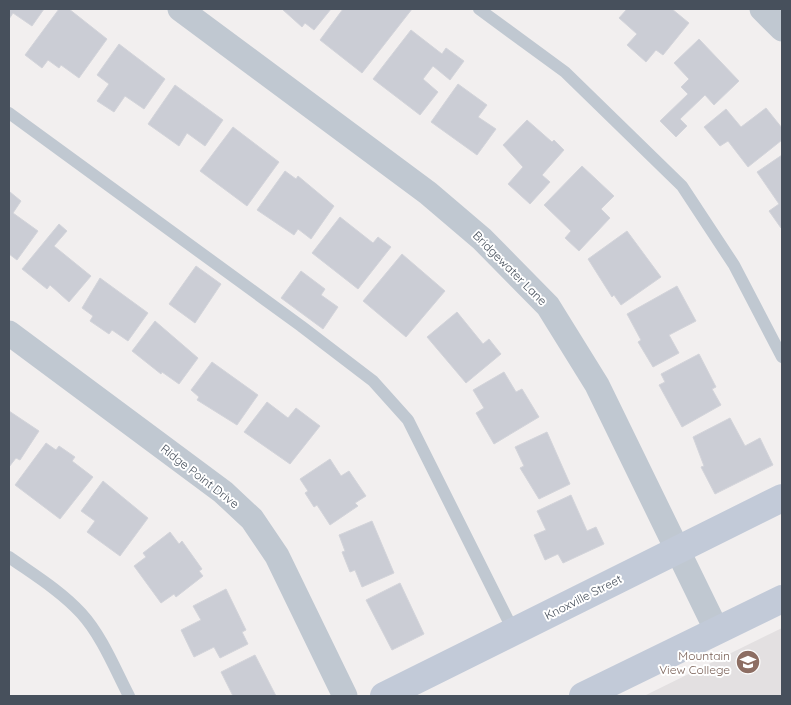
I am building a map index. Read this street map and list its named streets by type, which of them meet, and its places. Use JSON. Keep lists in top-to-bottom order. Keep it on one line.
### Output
{"streets":{"street":["Bridgewater Lane","Ridge Point Drive","Knoxville Street"]},"crossings":[["Bridgewater Lane","Knoxville Street"]],"places":{"school or university":["Mountain View College"]}}
